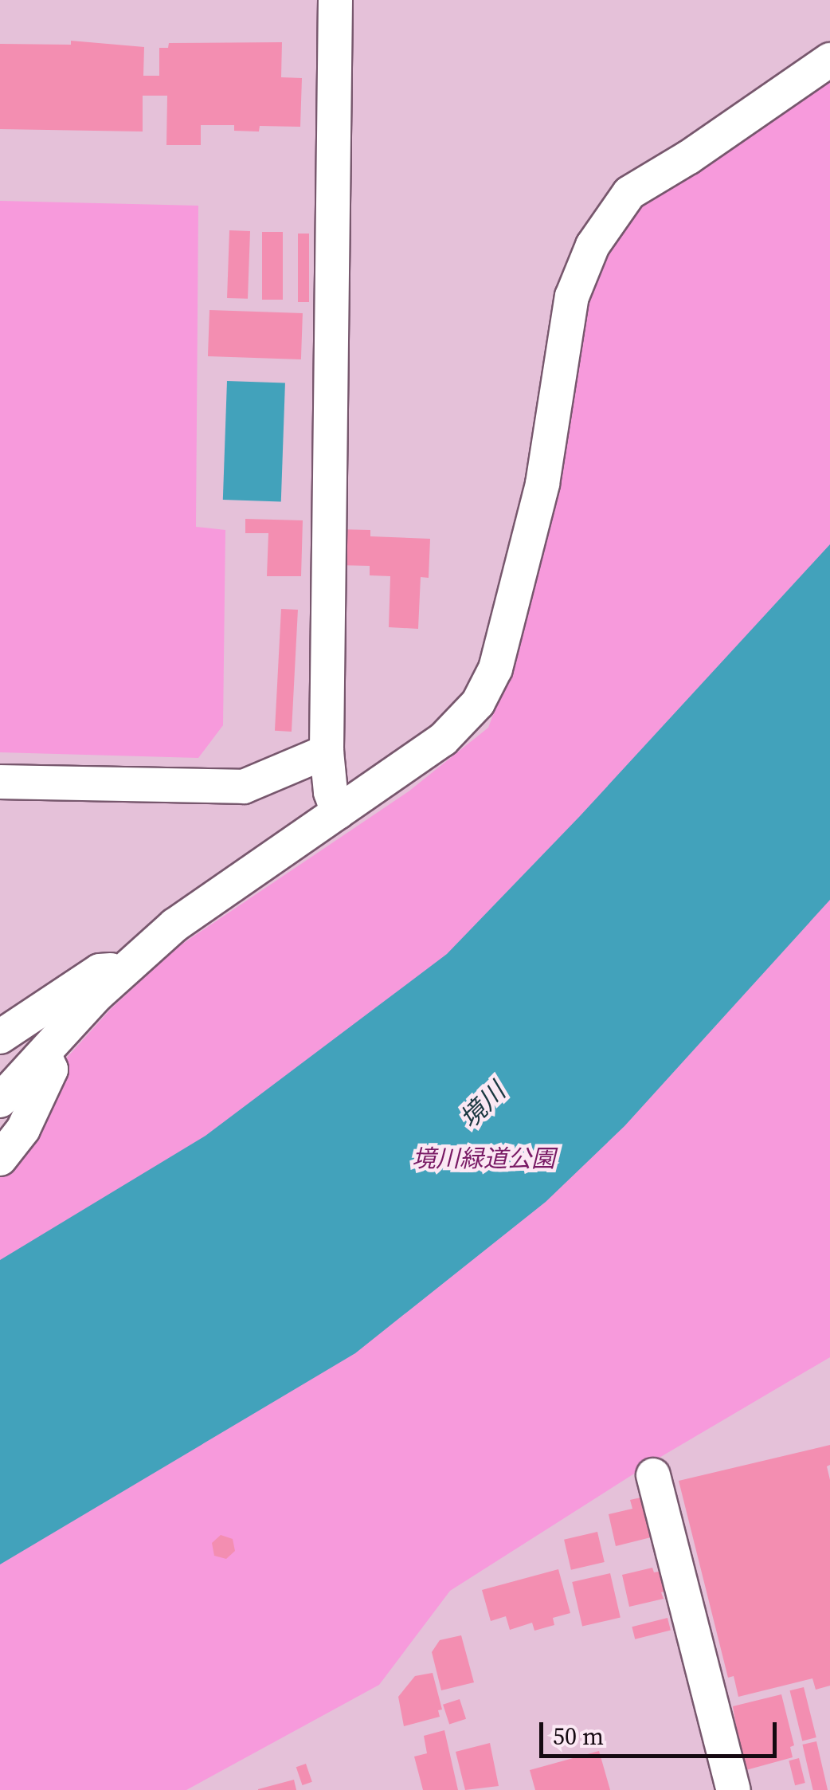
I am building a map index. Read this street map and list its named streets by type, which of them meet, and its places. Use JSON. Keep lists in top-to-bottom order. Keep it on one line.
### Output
{"water":["境川"],"parks":["境川緑道公園"],"scale_bar":"50 m"}
